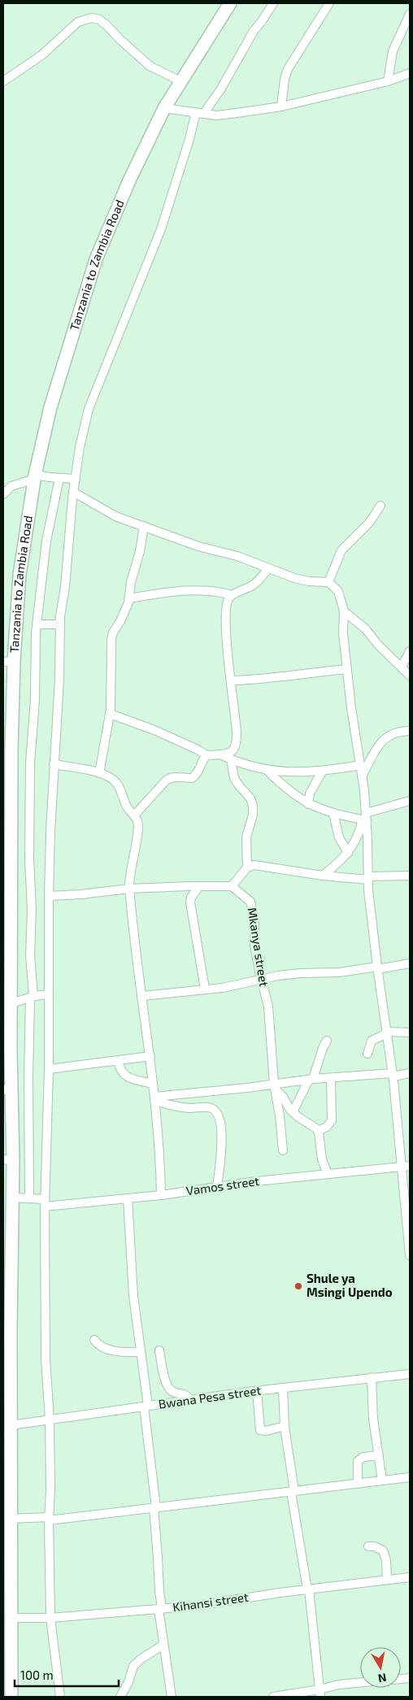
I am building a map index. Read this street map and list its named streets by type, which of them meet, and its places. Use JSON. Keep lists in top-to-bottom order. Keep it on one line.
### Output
{"streets":{"highway":["Tanzania to Zambia Road"],"street":["Mkanya street","Vamos street","Bwana Pesa street","Kihansi street"]},"crossings":[["Tanzania to Zambia Road","Vamos street"],["Tanzania to Zambia Road","Bwana Pesa street"],["Tanzania to Zambia Road","Kihansi street"]],"places":["Shule ya Msingi Upendo"],"scale_bar":"100 m","north":"bottom"}
